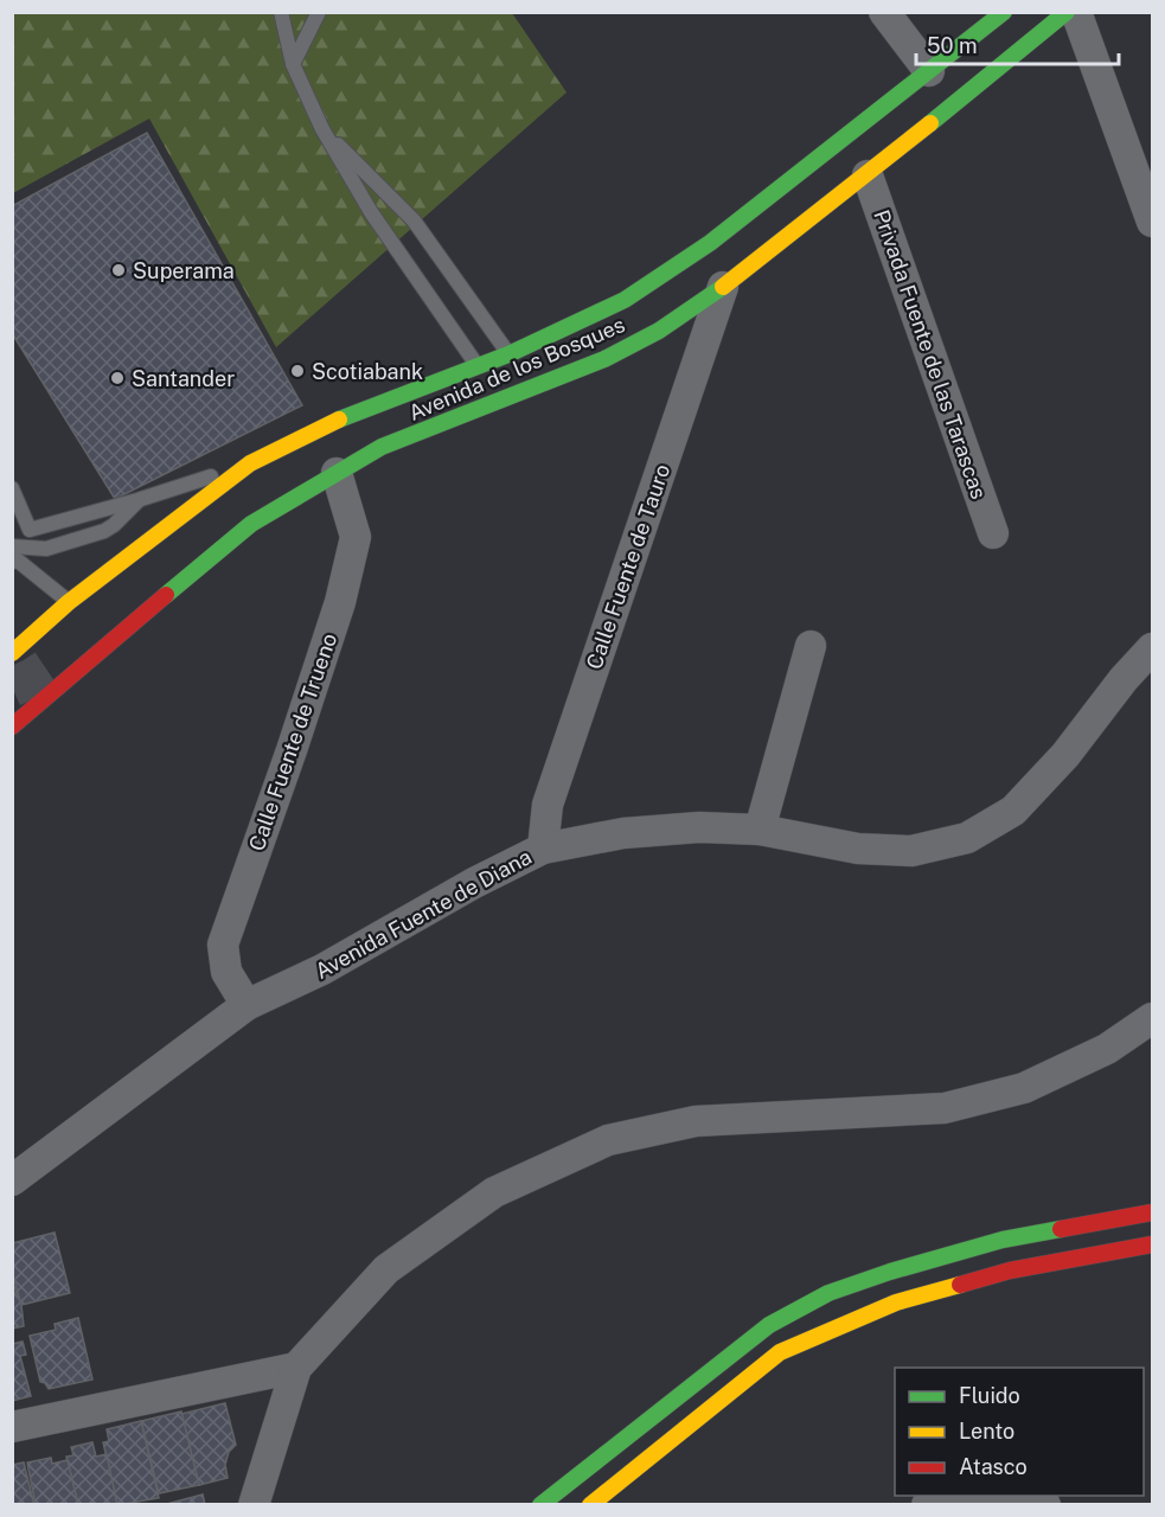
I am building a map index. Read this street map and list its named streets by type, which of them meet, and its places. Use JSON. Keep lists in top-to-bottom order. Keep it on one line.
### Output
{"streets":{"main road":["Avenida de los Bosques"],"street":["Privada Fuente de las Tarascas","Calle Fuente de Tauro","Calle Fuente de Trueno","Avenida Fuente de Diana"]},"crossings":[["Privada Fuente de las Tarascas","Avenida de los Bosques"],["Avenida de los Bosques","Calle Fuente de Tauro"],["Avenida de los Bosques","Calle Fuente de Trueno"],["Calle Fuente de Tauro","Avenida Fuente de Diana"],["Calle Fuente de Trueno","Avenida Fuente de Diana"]],"places":["Superama","Scotiabank","Santander"],"legend":["Fluido","Lento","Atasco"],"scale_bar":"50 m"}
